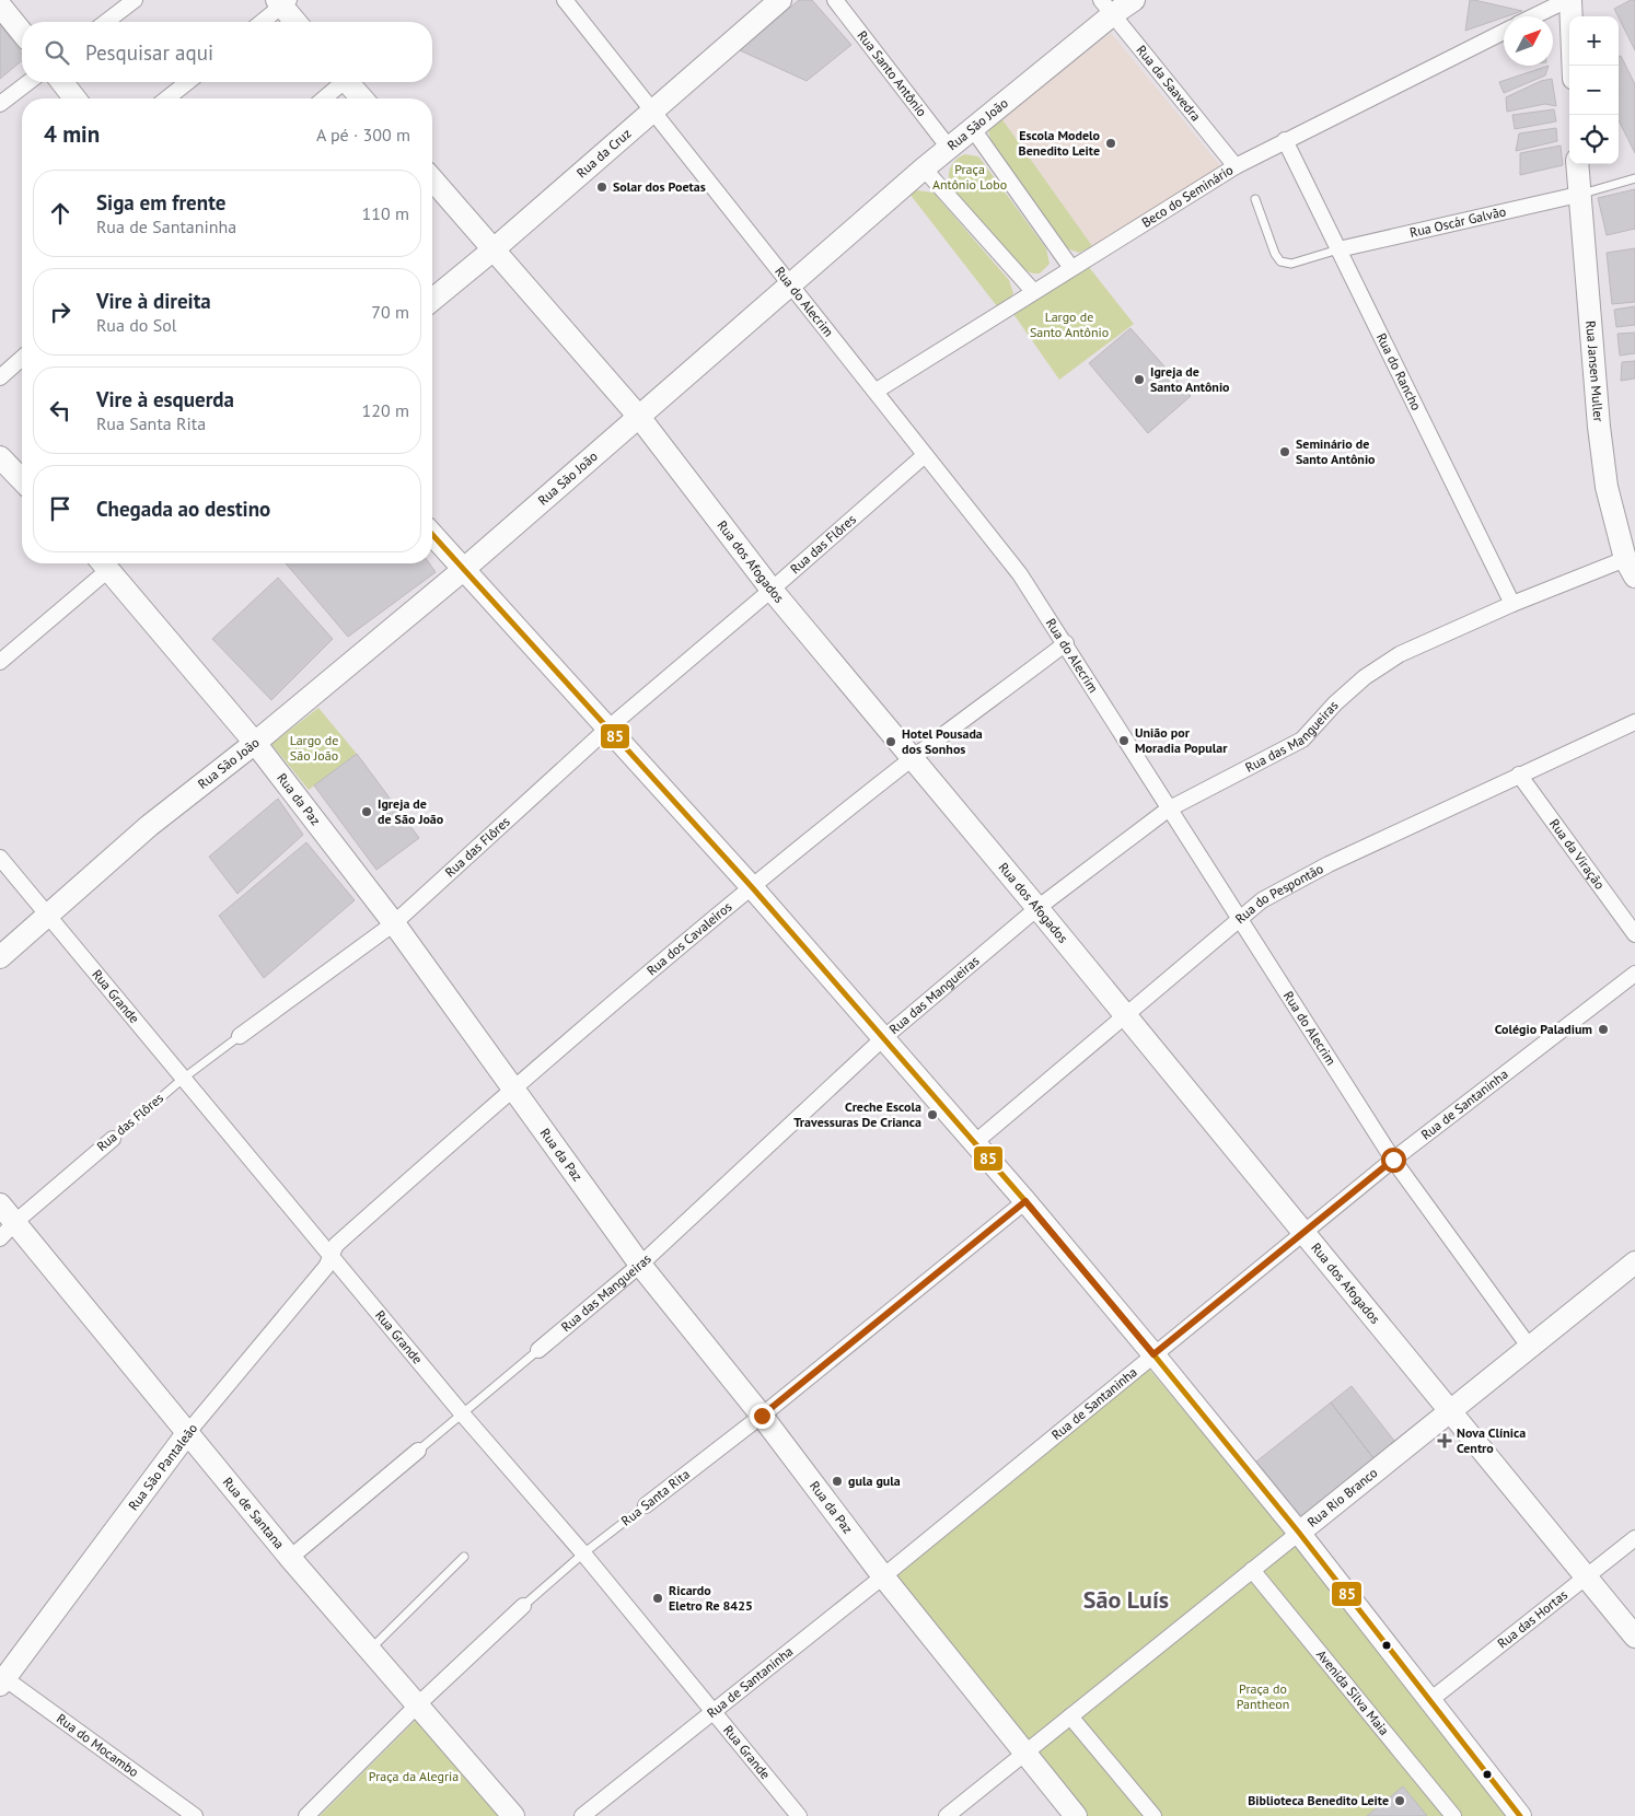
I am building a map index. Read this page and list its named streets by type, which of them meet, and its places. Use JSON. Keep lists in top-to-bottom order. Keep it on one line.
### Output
{"streets":{"street":["Rua Santo Antônio","Rua da Saavedra","Rua São João","Rua da Cruz","Beco do Seminário","Rua Oscár Galvão","Rua do Alecrim","Rua Jansen Muller","Rua do Rancho","Rua das Flôres","Rua dos Afogados","Rua das Mangueiras","Rua da Paz","Rua da Viração","Rua do Pespontão","Rua dos Cavaleiros","Rua Grande","Rua de Santaninha","Rua São Pantaleão","Rua Santa Rita","Rua Rio Branco","Rua de Santana","Rua das Hortas","Avenida Silva Maia","Rua do Mocambo"]},"crossings":[["Rua Santo Antônio","Rua São João"],["Rua da Saavedra","Rua São João"],["Rua da Saavedra","Beco do Seminário"],["Rua São João","Rua do Alecrim"],["Rua São João","Rua dos Afogados"],["Rua São João","Rua da Paz"],["Rua São João","Rua Grande"],["Rua da Cruz","Rua do Alecrim"],["Rua da Cruz","Rua dos Afogados"],["Beco do Seminário","Rua do Alecrim"],["Beco do Seminário","Rua do Rancho"],["Rua Oscár Galvão","Rua Jansen Muller"],["Rua Oscár Galvão","Rua do Rancho"],["Rua do Alecrim","Rua das Flôres"],["Rua do Alecrim","Rua das Mangueiras"],["Rua do Alecrim","Rua do Pespontão"],["Rua do Alecrim","Rua dos Cavaleiros"],["Rua do Alecrim","Rua de Santaninha"],["Rua do Alecrim","Rua Rio Branco"],["Rua Jansen Muller","Rua das Mangueiras"],["Rua do Rancho","Rua das Mangueiras"],["Rua das Flôres","Rua dos Afogados"],["Rua das Flôres","Rua da Paz"],["Rua das Flôres","Rua Grande"],["Rua das Flôres","Rua de Santana"],["Rua dos Afogados","Rua das Mangueiras"],["Rua dos Afogados","Rua do Pespontão"],["Rua dos Afogados","Rua dos Cavaleiros"],["Rua dos Afogados","Rua de Santaninha"],["Rua dos Afogados","Rua Rio Branco"],["Rua dos Afogados","Rua das Hortas"],["Rua das Mangueiras","Rua da Paz"],["Rua das Mangueiras","Rua Grande"],["Rua das Mangueiras","Rua de Santana"],["Rua da Paz","Rua dos Cavaleiros"],["Rua da Paz","Rua de Santaninha"],["Rua da Paz","Rua Santa Rita"],["Rua da Paz","Rua Rio Branco"],["Rua da Viração","Rua do Pespontão"],["Rua dos Cavaleiros","Rua Grande"],["Rua dos Cavaleiros","Rua São Pantaleão"],["Rua Grande","Rua de Santaninha"],["Rua Grande","Rua São Pantaleão"],["Rua Grande","Rua Santa Rita"],["Rua São Pantaleão","Rua de Santana"],["Rua São Pantaleão","Rua do Mocambo"],["Rua Santa Rita","Rua de Santana"],["Rua Rio Branco","Avenida Silva Maia"]],"districts":["São Luís"],"parks":["Praça Antônio Lobo","Largo de Santo Antônio","Largo de São João","Praça do Pantheon","Praça da Alegria"],"places":{"other":["Escola Modelo Benedito Leite","Solar dos Poetas","Igreja de Santo Antônio","Seminário de Santo Antônio","União por Moradia Popular","Hotel Pousada dos Sonhos","Igreja de de São João","Colégio Paladium","Creche Escola Travessuras De Crianca","gula gula","Ricardo Eletro Re 8425","Biblioteca Benedito Leite"],"health":["Nova Clínica Centro"]},"lines":["transit line 85"],"north":"top right","page":{"map_buttons":["+","−"],"search":"Pesquisar aqui","heading":["4 min","A pé · 300 m"],"list":[["Siga em frente","Rua de Santaninha","110 m"],["Vire à direita","Rua do Sol","70 m"],["Vire à esquerda","Rua Santa Rita","120 m"],"Chegada ao destino"]}}
